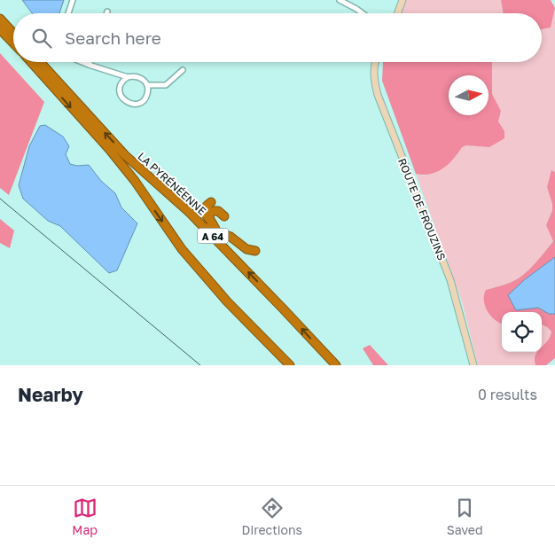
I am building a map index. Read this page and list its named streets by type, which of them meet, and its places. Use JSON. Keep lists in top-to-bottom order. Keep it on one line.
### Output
{"streets":{"highway":["LA PYRÉNÉENNE","A 64"],"main road":["ROUTE DE FROUZINS"]},"north":"right","page":{"search":"Search here","heading":["Nearby","0 results"],"nav":["Map","Directions","Saved"]}}
